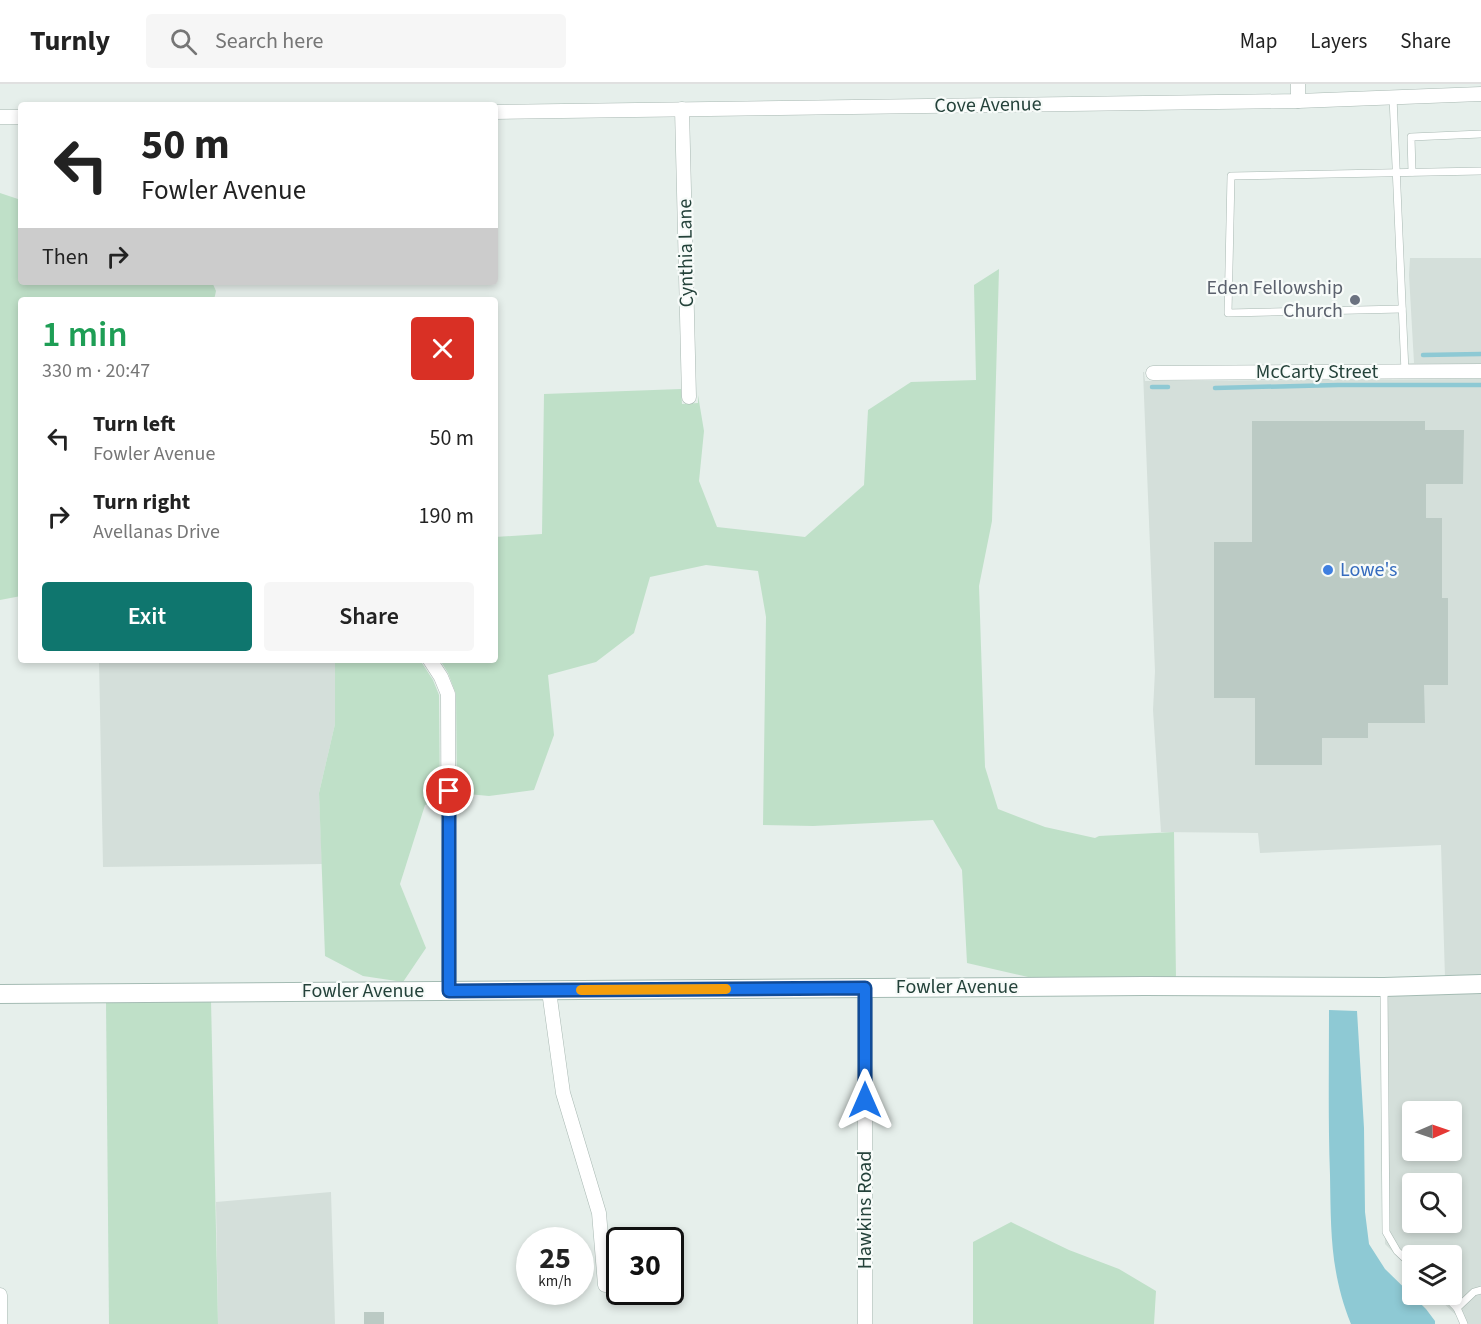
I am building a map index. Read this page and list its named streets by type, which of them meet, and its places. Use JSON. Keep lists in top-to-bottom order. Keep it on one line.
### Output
{"streets":{"street":["Cove Avenue","Cynthia Lane","McCarty Street","Fowler Avenue","Hawkins Road"]},"crossings":[["Cove Avenue","Cynthia Lane"],["Fowler Avenue","Hawkins Road"]],"places":["Eden Fellowship Church","Lowe's"],"north":"right","page":{"header":"Turnly","search":"Search here","nav":["Map","Layers","Share"],"turn":["50 m","Fowler Avenue"],"then":"Then","heading":["1 min","330 m · 20:47"],"list":[{"name":"Turn left","note":"Fowler Avenue","value":"50 m"},{"name":"Turn right","note":"Avellanas Drive","value":"190 m"}],"buttons":["Exit","Share"],"speed":"25 km/h","limit":"30"}}
